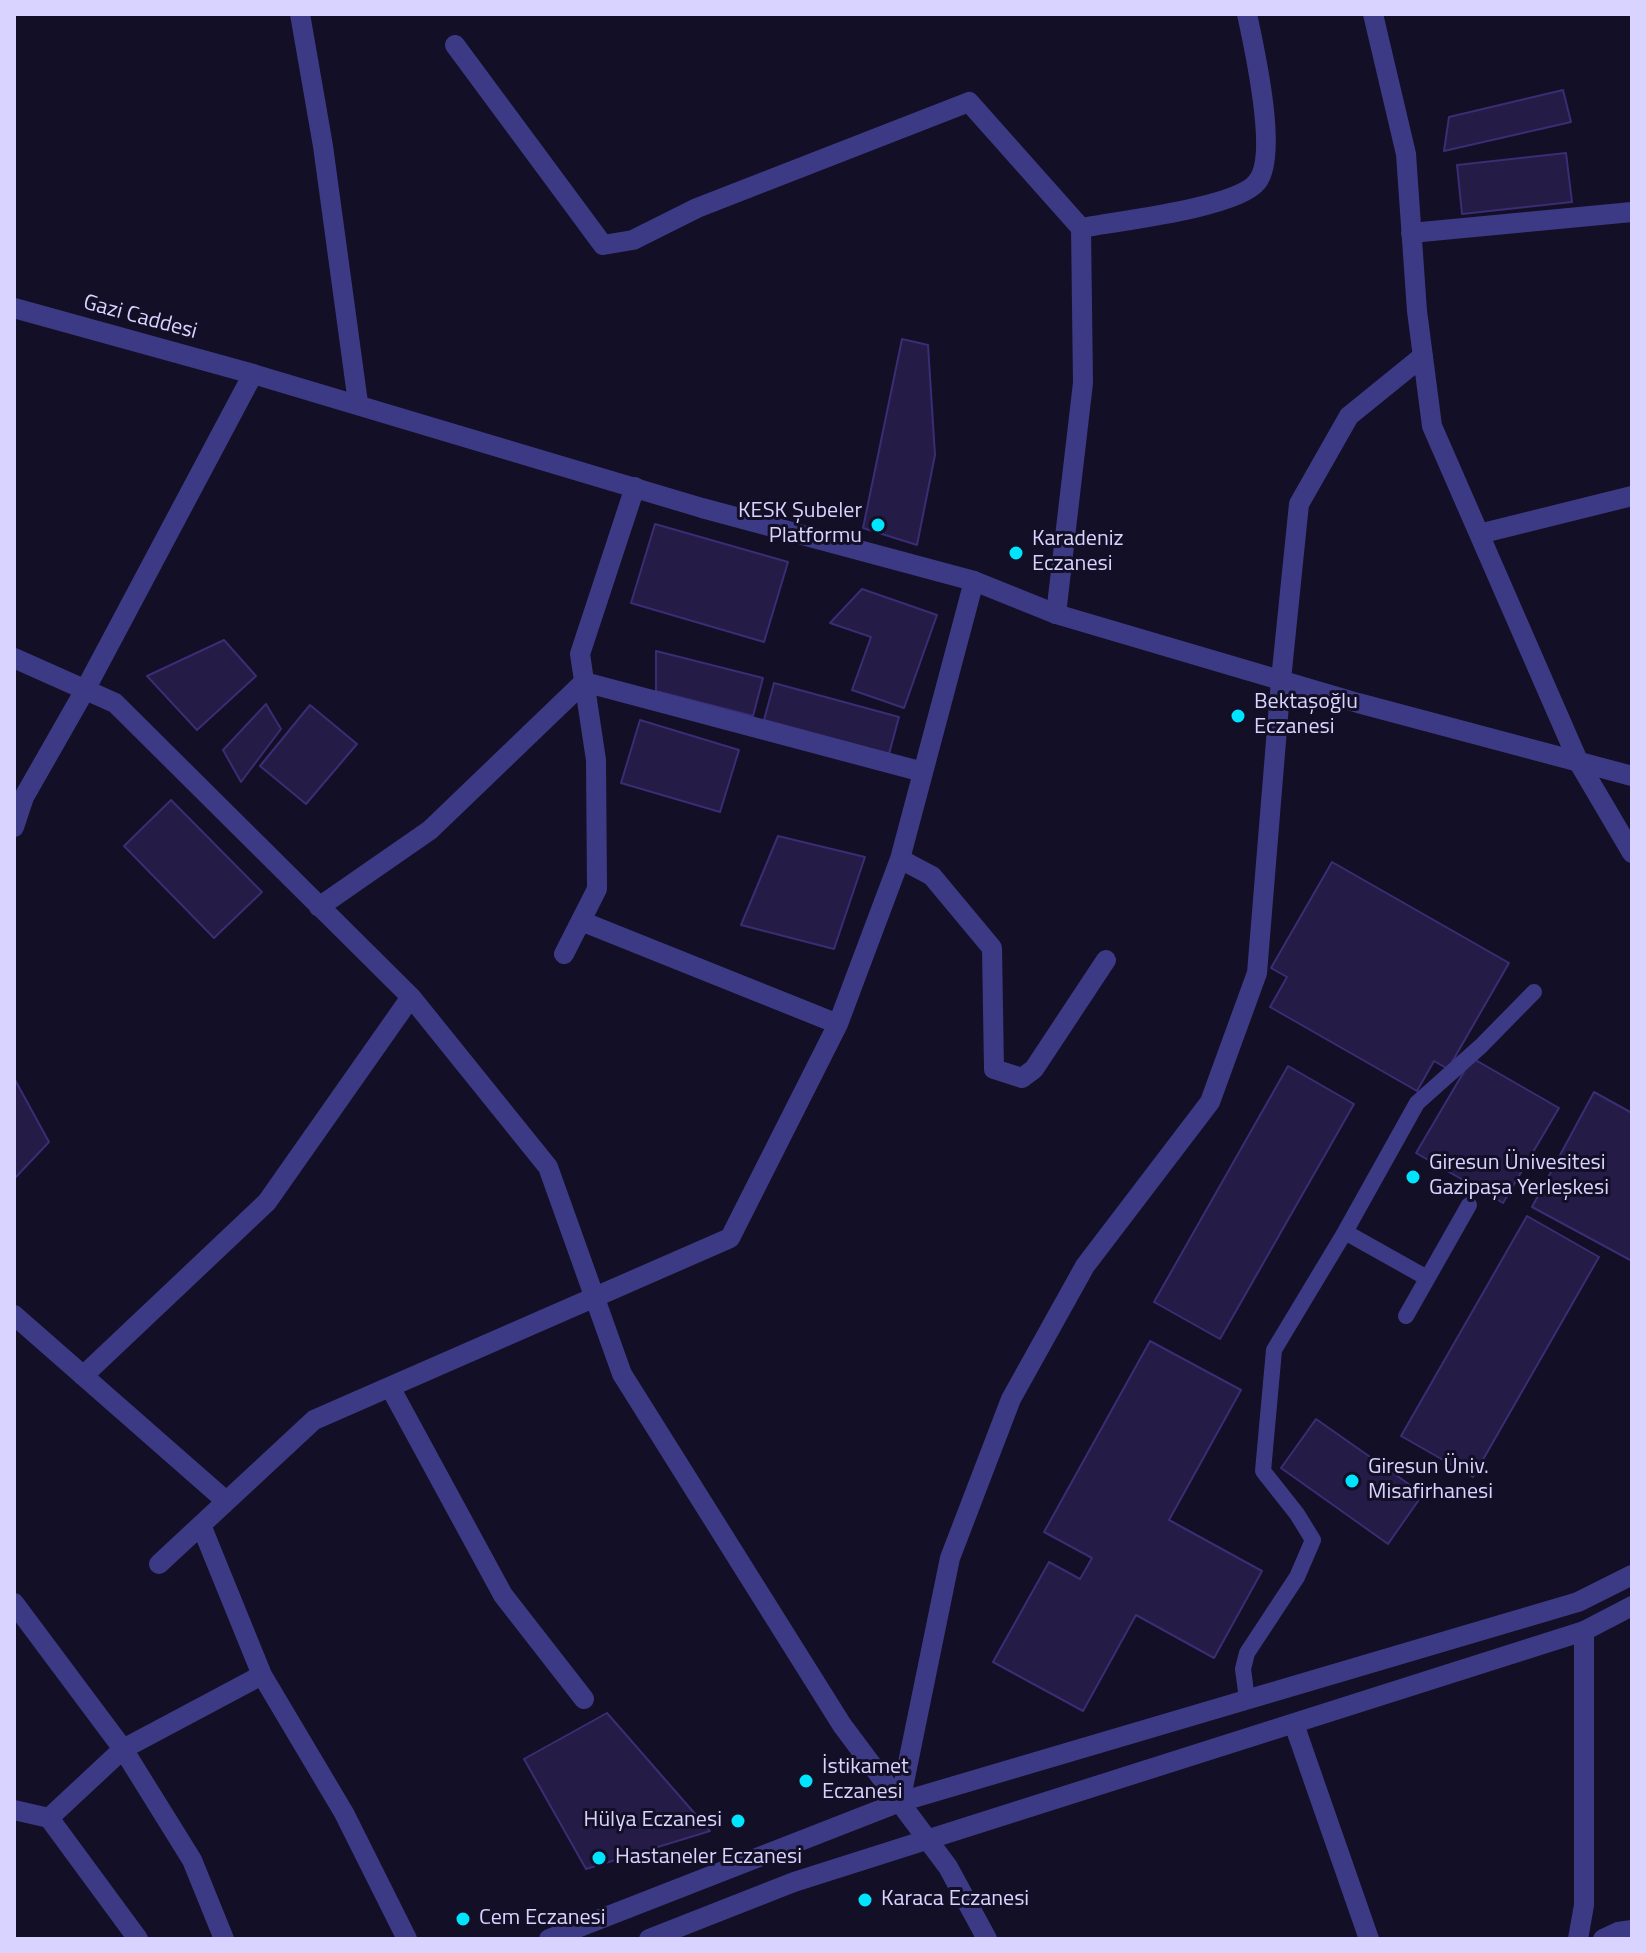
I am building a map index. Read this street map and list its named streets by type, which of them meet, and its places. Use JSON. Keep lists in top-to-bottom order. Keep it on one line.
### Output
{"streets":{"street":["Gazi Caddesi"]},"places":["KESK Şubeler Platformu","Karadeniz Eczanesi","Bektaşoğlu Eczanesi","Giresun Ünivesitesi Gazipaşa Yerleşkesi","Giresun Üniv. Misafirhanesi","İstikamet Eczanesi","Hülya Eczanesi","Hastaneler Eczanesi","Karaca Eczanesi","Cem Eczanesi"]}
